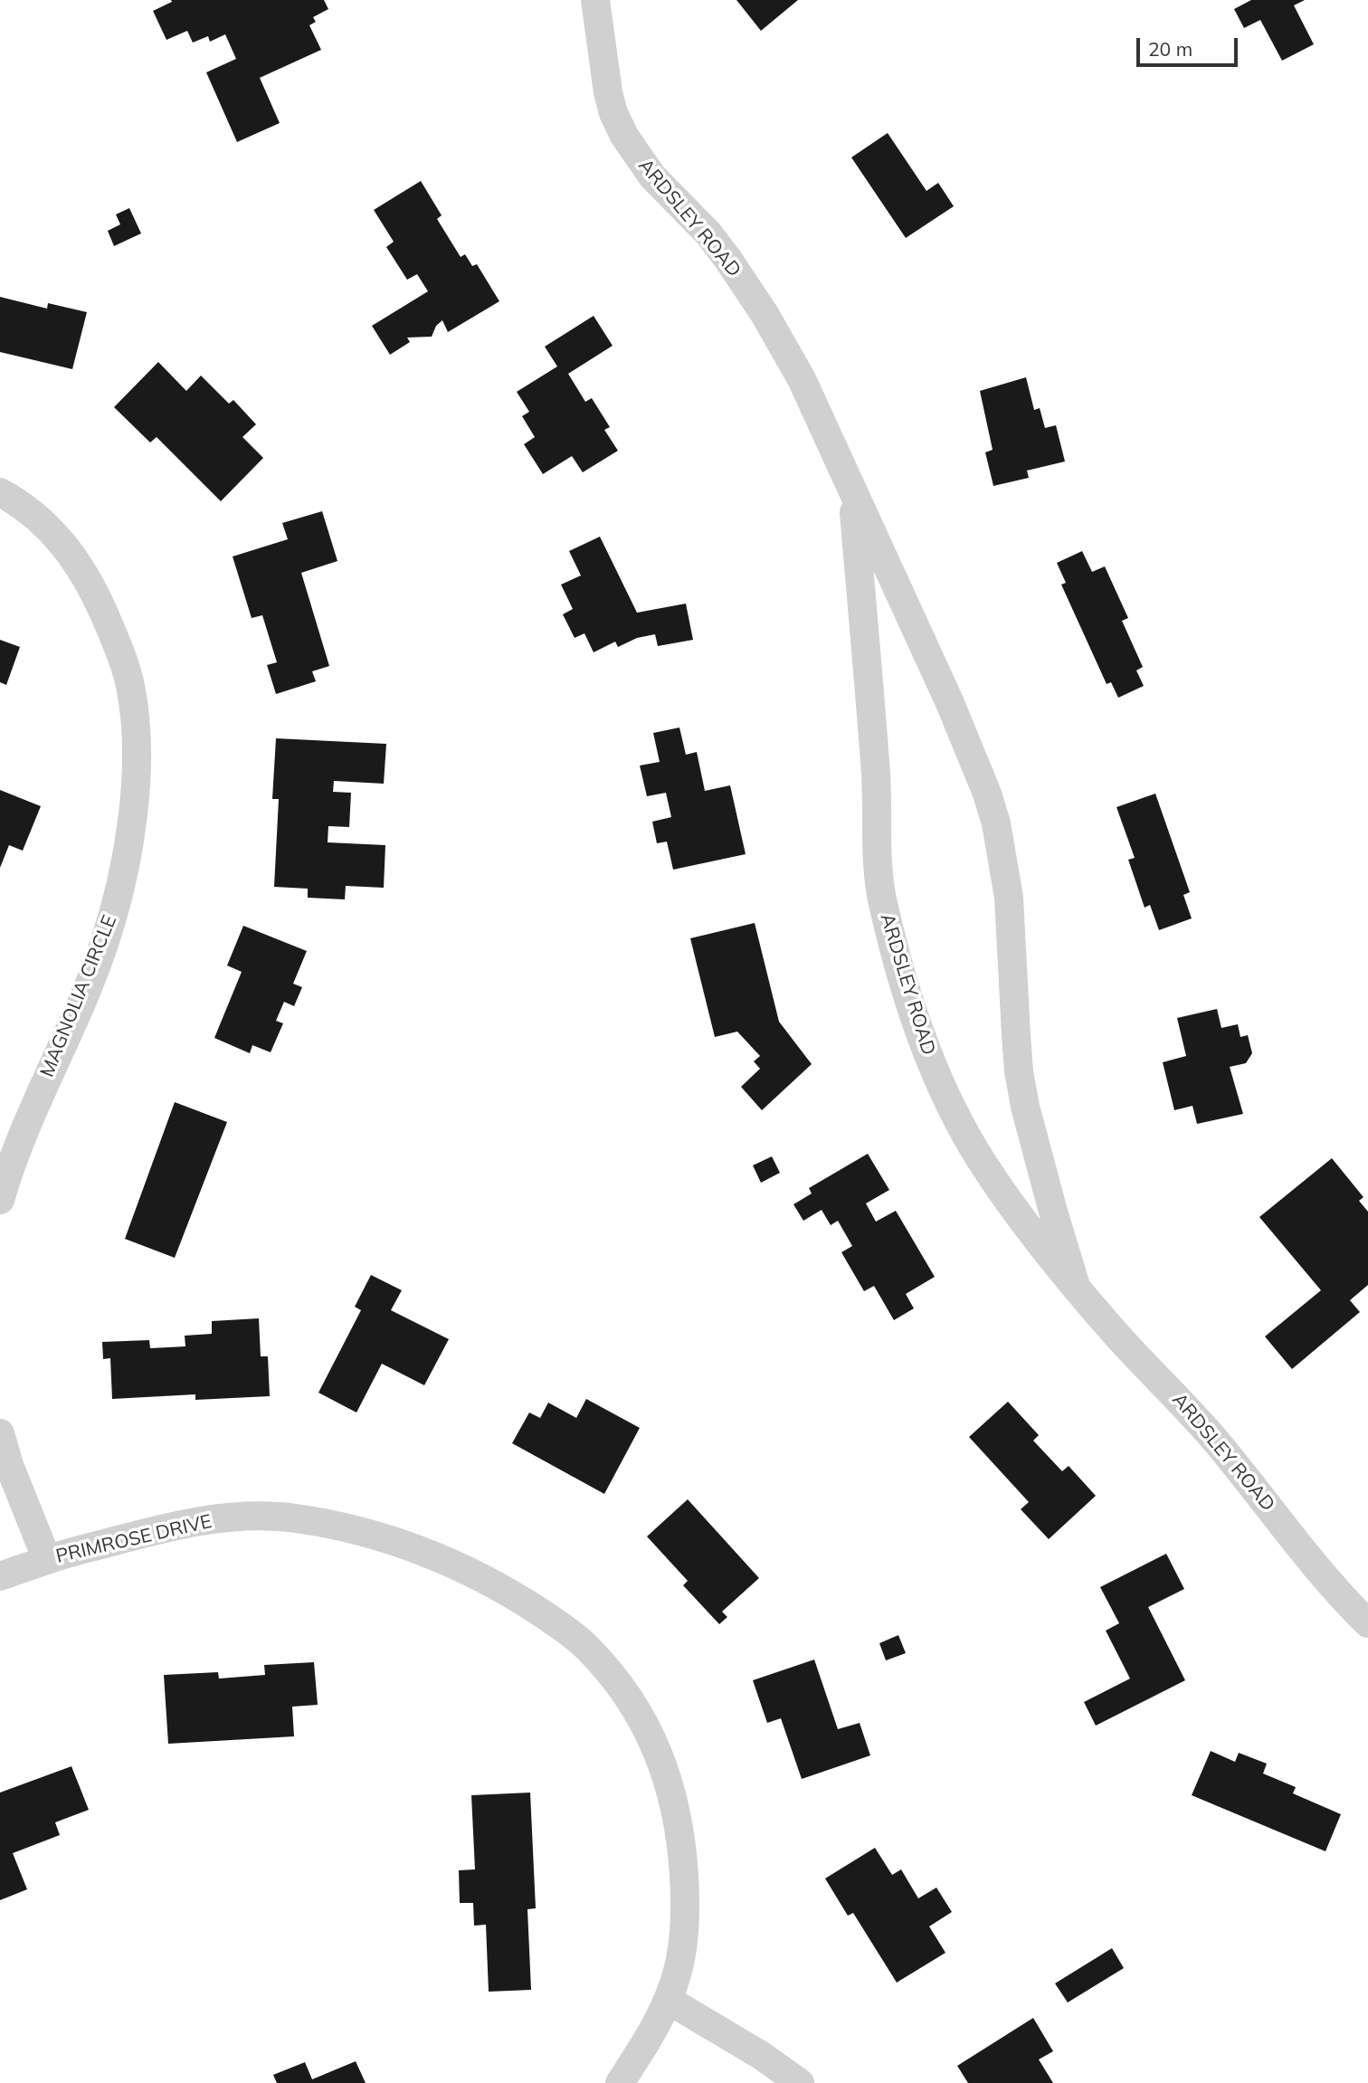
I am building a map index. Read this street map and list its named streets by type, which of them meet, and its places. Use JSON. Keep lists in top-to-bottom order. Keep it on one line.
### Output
{"streets":{"street":["ARDSLEY ROAD","MAGNOLIA CIRCLE","PRIMROSE DRIVE"]},"scale_bar":"20 m"}
